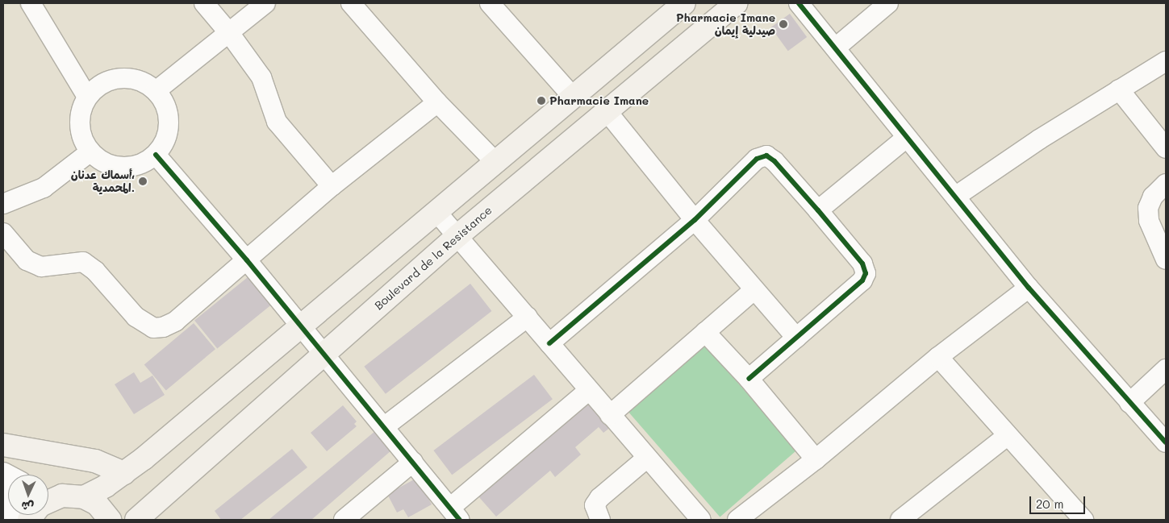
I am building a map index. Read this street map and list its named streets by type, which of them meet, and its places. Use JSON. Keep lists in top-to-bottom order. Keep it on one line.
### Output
{"streets":{"main road":["Boulevard de la Resistance"]},"places":["Pharmacie Imane صيدلية إيمان","Pharmacie Imane","أسماك عدنان، المحمدية."],"scale_bar":"20 m","north":"bottom"}
